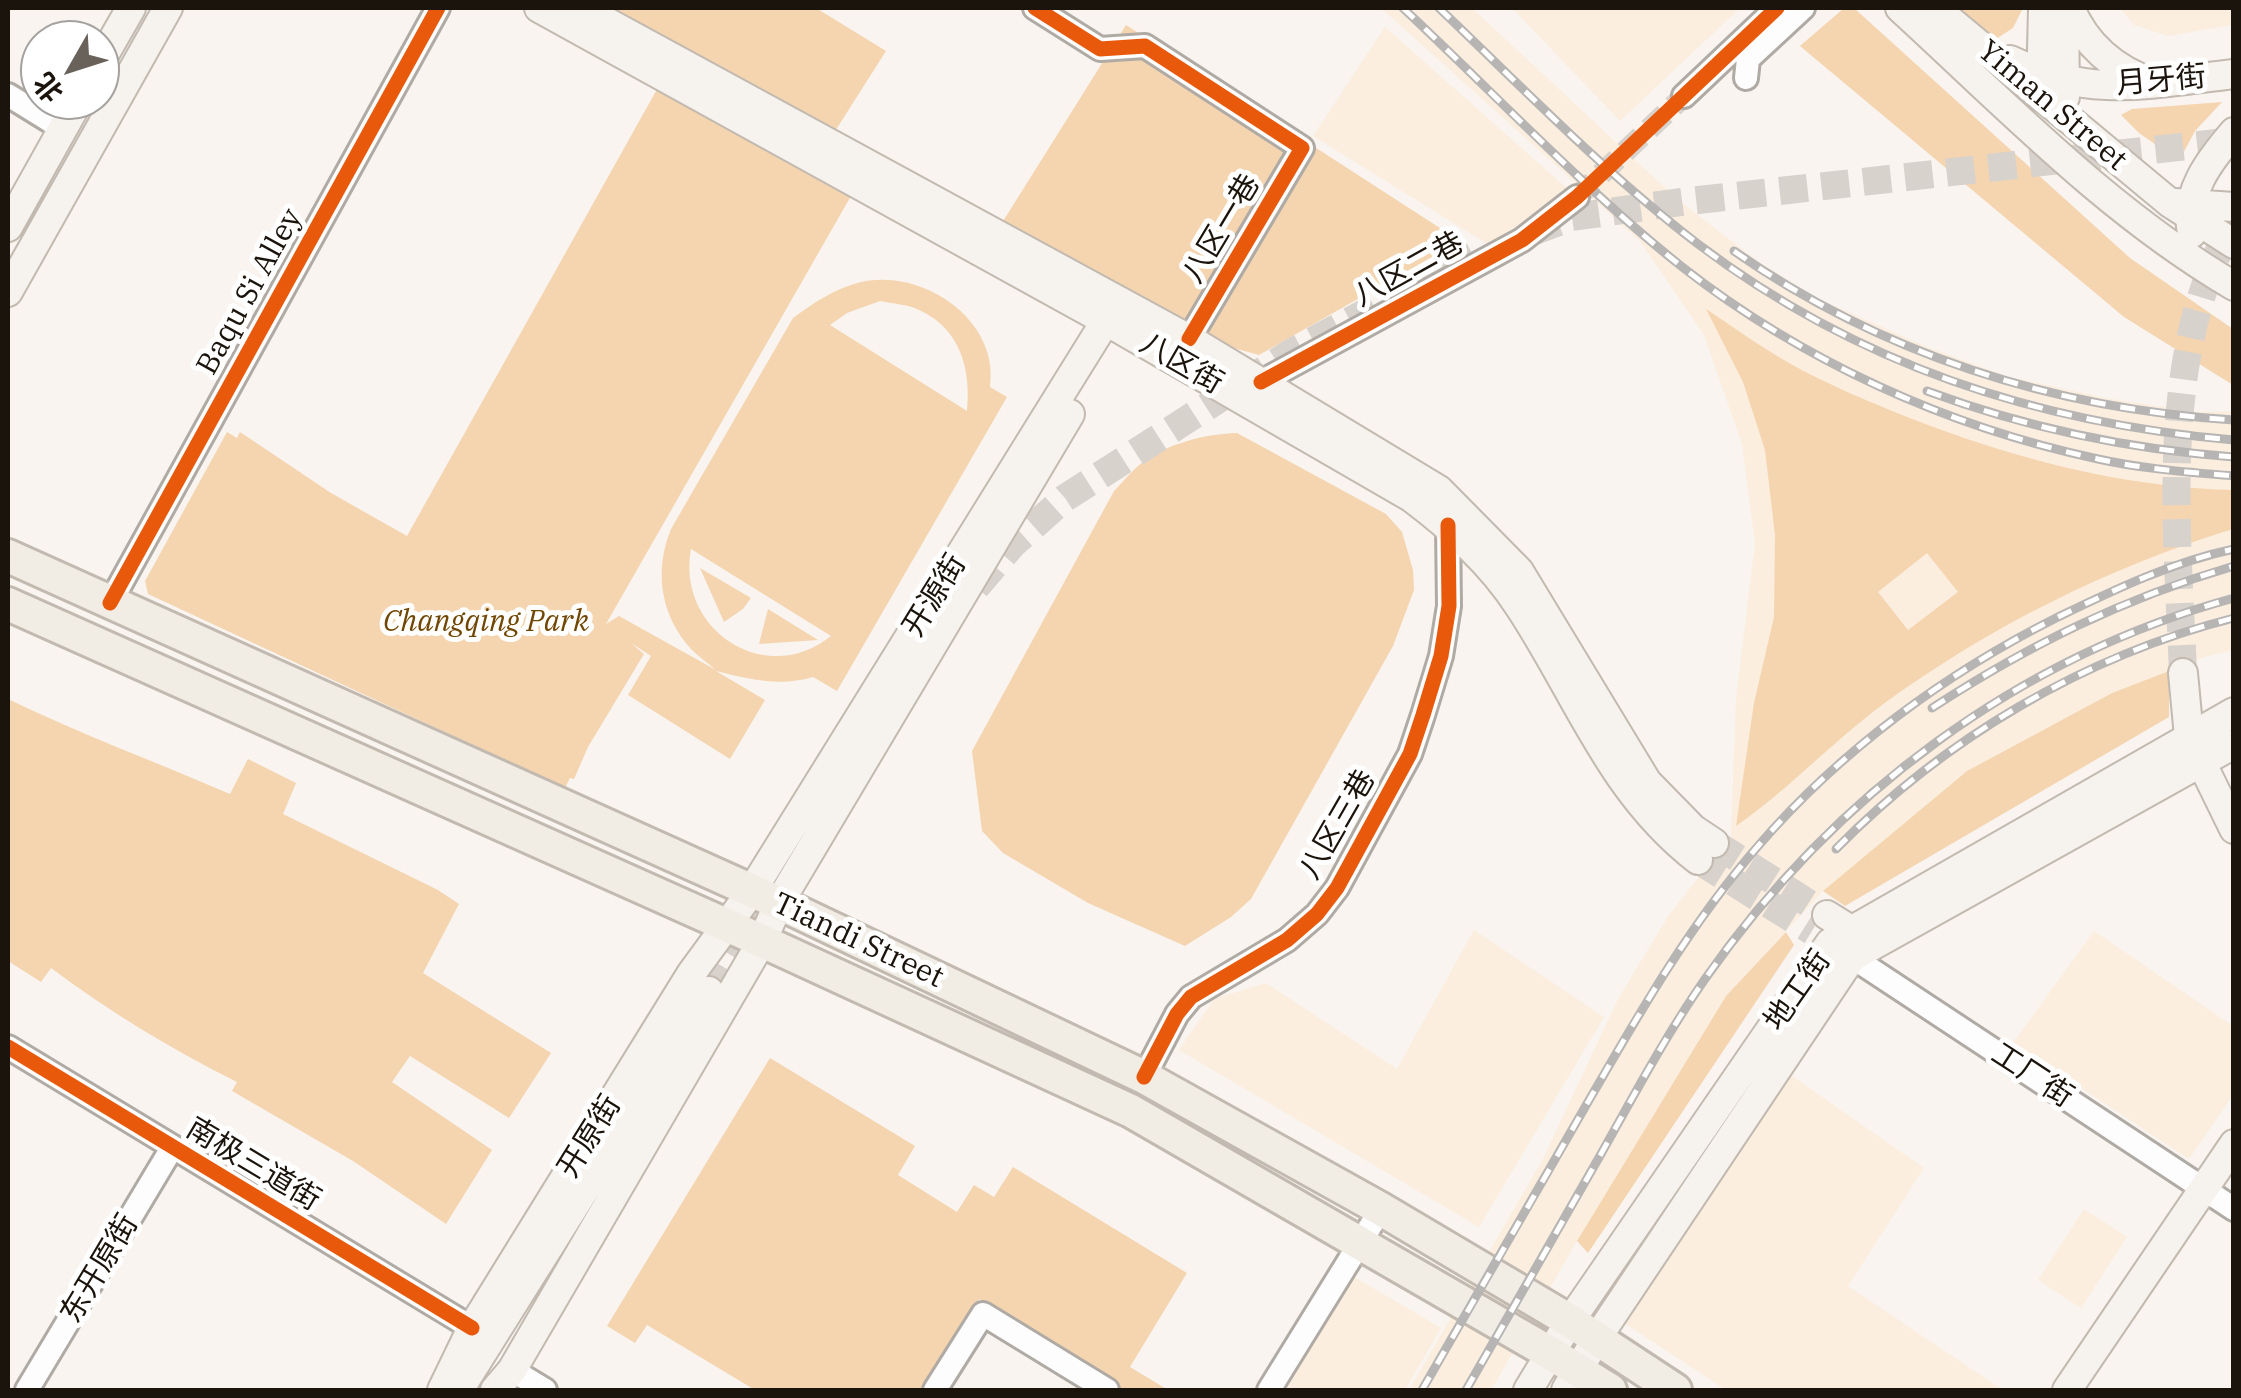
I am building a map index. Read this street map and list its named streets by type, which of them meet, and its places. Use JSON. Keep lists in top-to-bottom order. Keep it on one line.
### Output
{"streets":{"highway":["Tiandi Street"],"main road":["月牙街","Yiman Street","八区街","开源街","地工街","开原街"],"street":["八区一巷","八区二巷","Baqu Si Alley","八区三巷","工厂街","南极三道街","东开原街"]},"crossings":[["月牙街","Yiman Street"],["八区一巷","八区街"],["八区二巷","八区街"],["Baqu Si Alley","Tiandi Street"],["八区街","开源街"],["八区街","八区三巷"],["开源街","Tiandi Street"],["开源街","开原街"],["八区三巷","Tiandi Street"],["Tiandi Street","地工街"],["Tiandi Street","开原街"],["地工街","工厂街"],["开原街","南极三道街"],["南极三道街","东开原街"]],"parks":["Changqing Park"],"north":"bottom left"}
